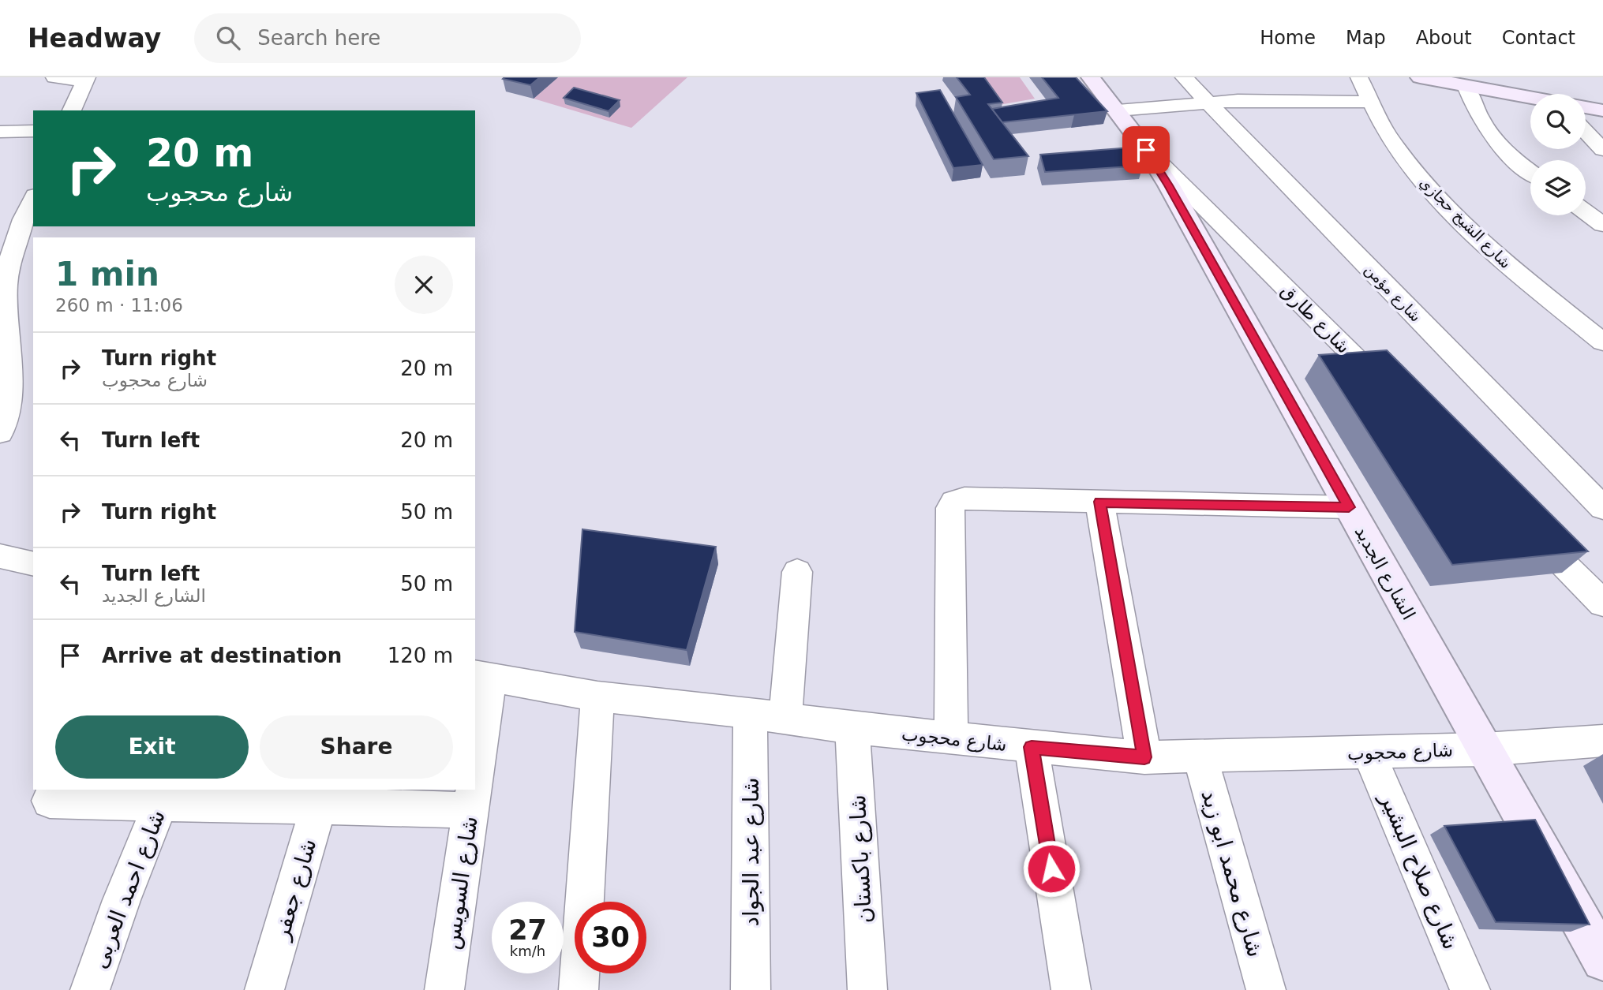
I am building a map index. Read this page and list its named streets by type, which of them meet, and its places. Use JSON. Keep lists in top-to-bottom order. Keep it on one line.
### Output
{"streets":{"main road":["الشارع الجديد"],"street":["شارع الشيخ حجازي","شارع مؤمن","شارع طارق","شارع محجوب","شارع عبد الجواد","شارع باكستان","شارع صلاح البشير","شارع محمد ابو زيد","شارع السويس","شارع احمد العربى","شارع جعفر"]},"crossings":[["شارع طارق","الشارع الجديد"],["الشارع الجديد","شارع محجوب"],["شارع محجوب","شارع عبد الجواد"],["شارع محجوب","شارع باكستان"],["شارع محجوب","شارع صلاح البشير"],["شارع محجوب","شارع محمد ابو زيد"],["شارع محجوب","شارع السويس"]],"page":{"header":"Headway","search":"Search here","nav":["Home","Map","About","Contact"],"turn":["20 m","شارع محجوب"],"heading":["1 min","260 m · 11:06"],"list":[{"name":"Turn right","note":"شارع محجوب","value":"20 m"},{"name":"Turn left","value":"20 m"},{"name":"Turn right","value":"50 m"},{"name":"Turn left","note":"الشارع الجديد","value":"50 m"},{"name":"Arrive at destination","value":"120 m"}],"buttons":["Exit","Share"],"speed":"27 km/h","limit":"30"}}
